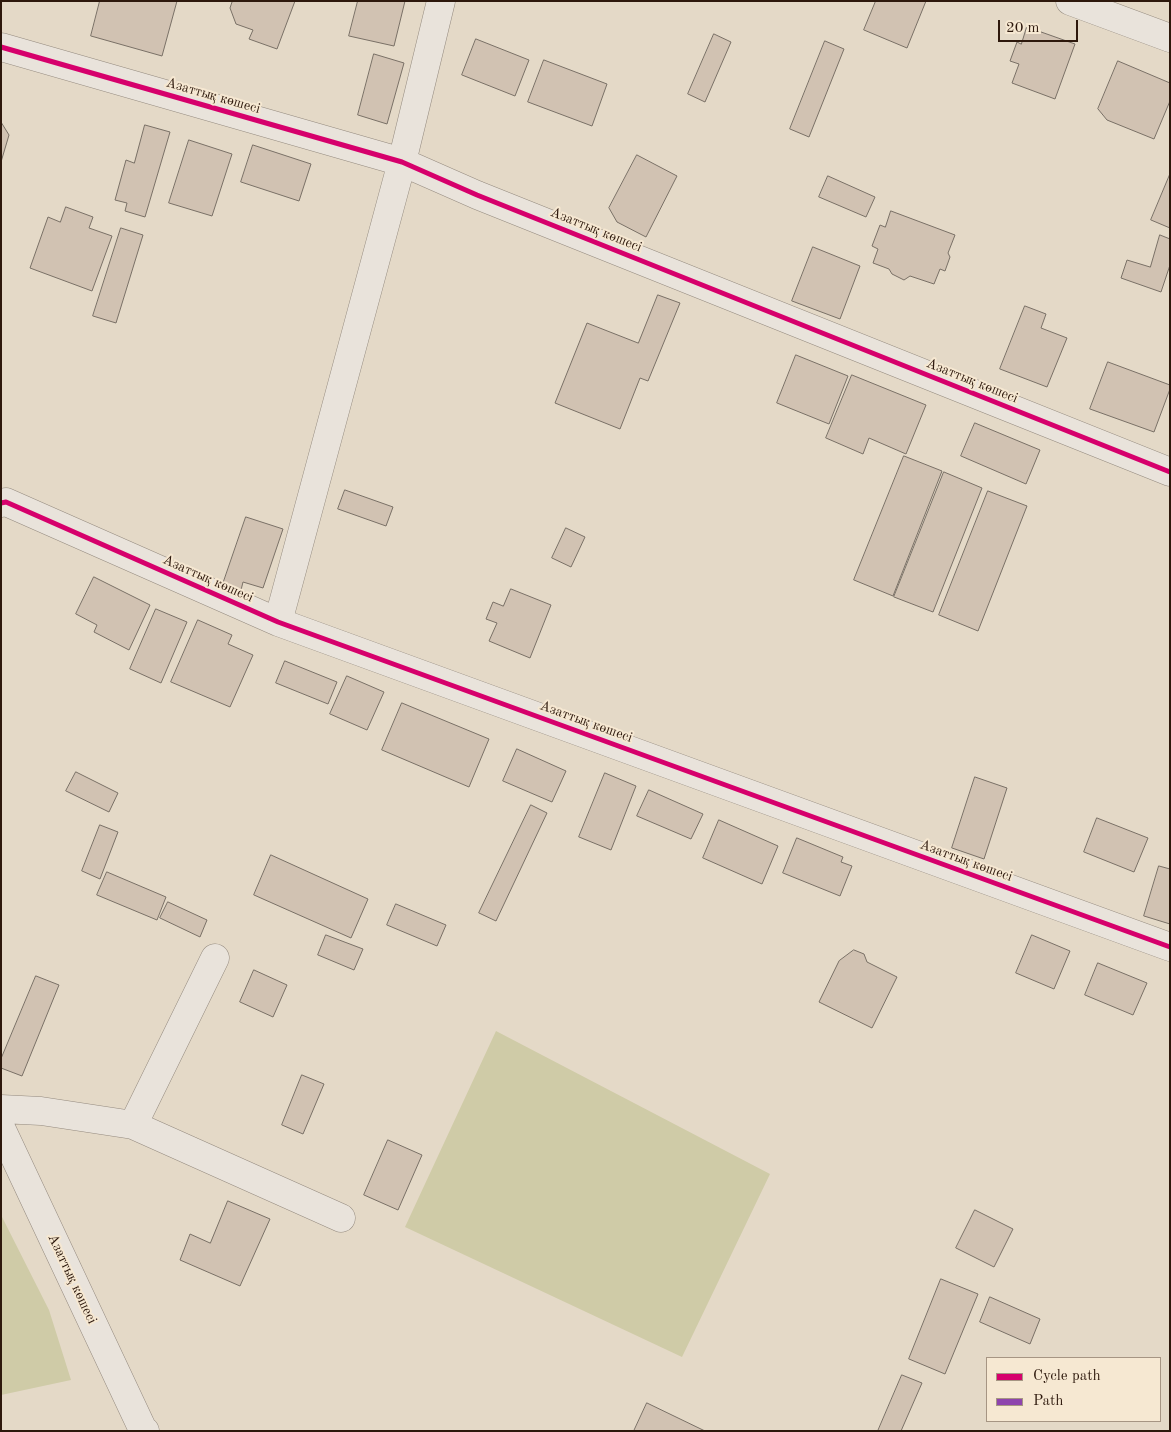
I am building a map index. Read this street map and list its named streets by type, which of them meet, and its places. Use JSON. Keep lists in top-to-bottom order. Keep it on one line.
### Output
{"streets":{"street":["Азаттық көшесі"]},"legend":["Cycle path","Path"],"scale_bar":"20 m"}
